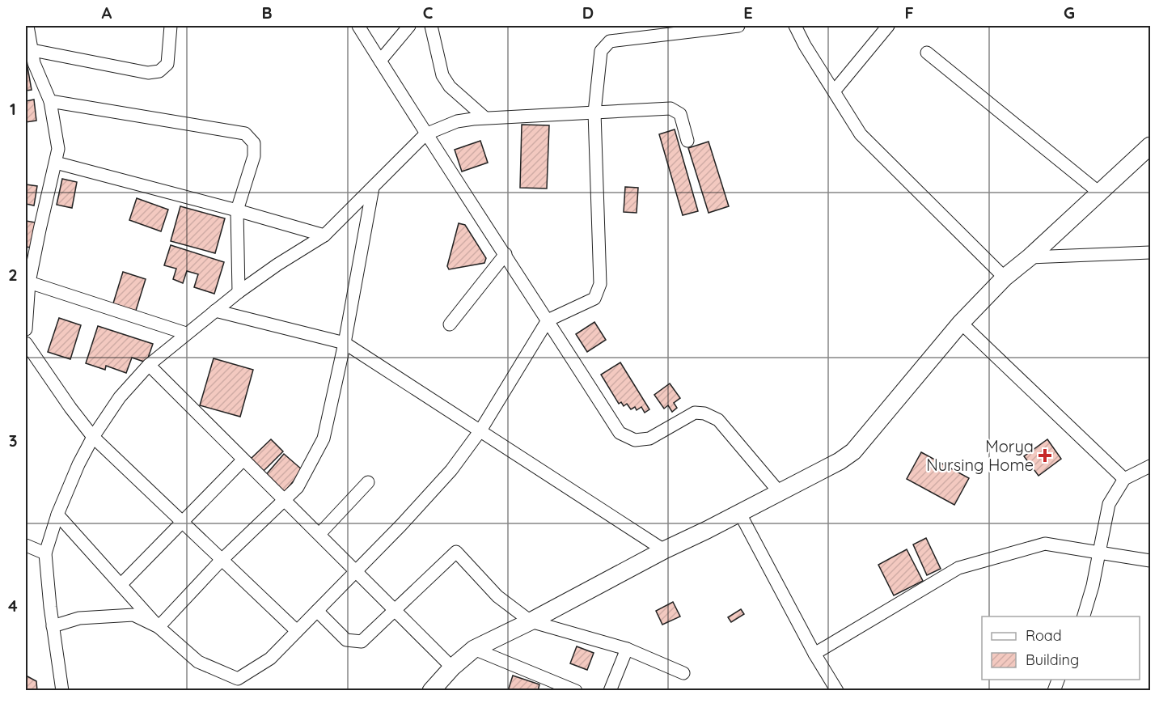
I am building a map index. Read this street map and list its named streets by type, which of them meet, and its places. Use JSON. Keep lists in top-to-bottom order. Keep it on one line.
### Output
{"places":{"health":["Morya Nursing Home"]},"legend":["Road","Building"],"grid":{"columns":["A","B","C","D","E","F","G"],"rows":["1","2","3","4"]}}
